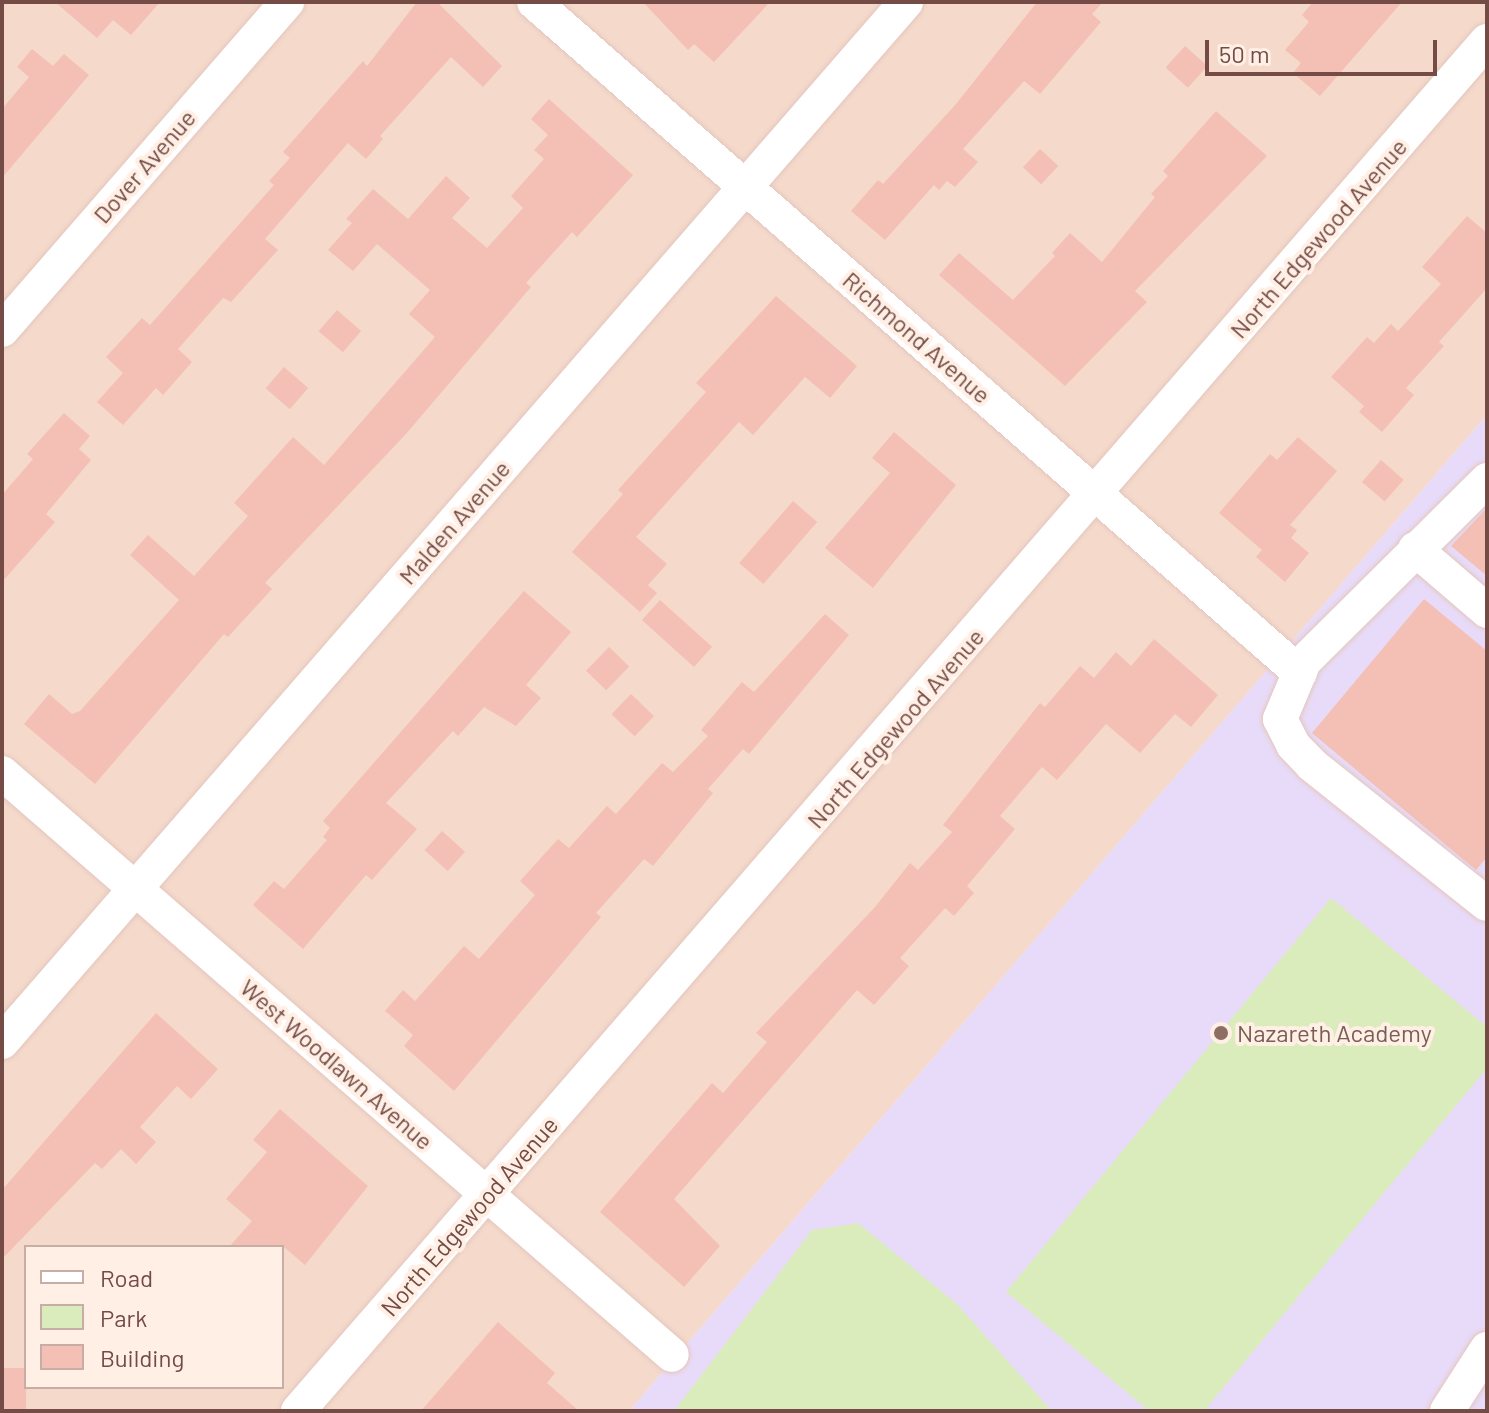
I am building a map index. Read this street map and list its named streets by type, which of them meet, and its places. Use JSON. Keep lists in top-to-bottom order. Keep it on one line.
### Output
{"streets":{"street":["Dover Avenue","North Edgewood Avenue","Richmond Avenue","Malden Avenue","West Woodlawn Avenue"]},"crossings":[["North Edgewood Avenue","Richmond Avenue"],["North Edgewood Avenue","West Woodlawn Avenue"],["Richmond Avenue","Malden Avenue"],["Malden Avenue","West Woodlawn Avenue"]],"places":["Nazareth Academy"],"legend":["Road","Park","Building"],"scale_bar":"50 m"}
